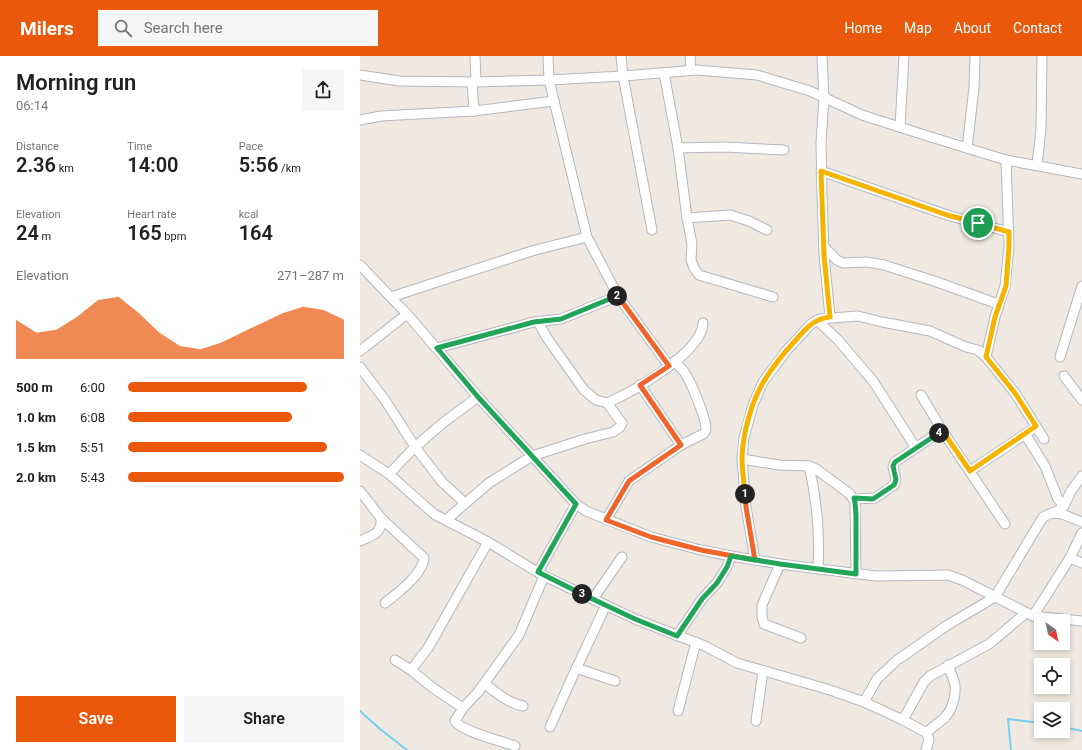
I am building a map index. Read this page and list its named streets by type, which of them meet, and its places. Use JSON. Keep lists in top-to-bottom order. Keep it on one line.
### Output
{"north":"bottom right","page":{"header":"Milers","search":"Search here","nav":["Home","Map","About","Contact"],"heading":["Morning run","06:14"],"stats":[["Distance","2.36 km"],["Time","14:00"],["Pace","5:56 /km"],["Elevation","24 m"],["Heart rate","165 bpm"],["kcal","164"]],"chart":["Elevation","271–287 m"],"pins":["2","4","1","3"],"list":[{"name":"500 m","note":"6:00"},{"name":"1.0 km","note":"6:08"},{"name":"1.5 km","note":"5:51"},{"name":"2.0 km","note":"5:43"}],"buttons":["Save","Share"]}}
